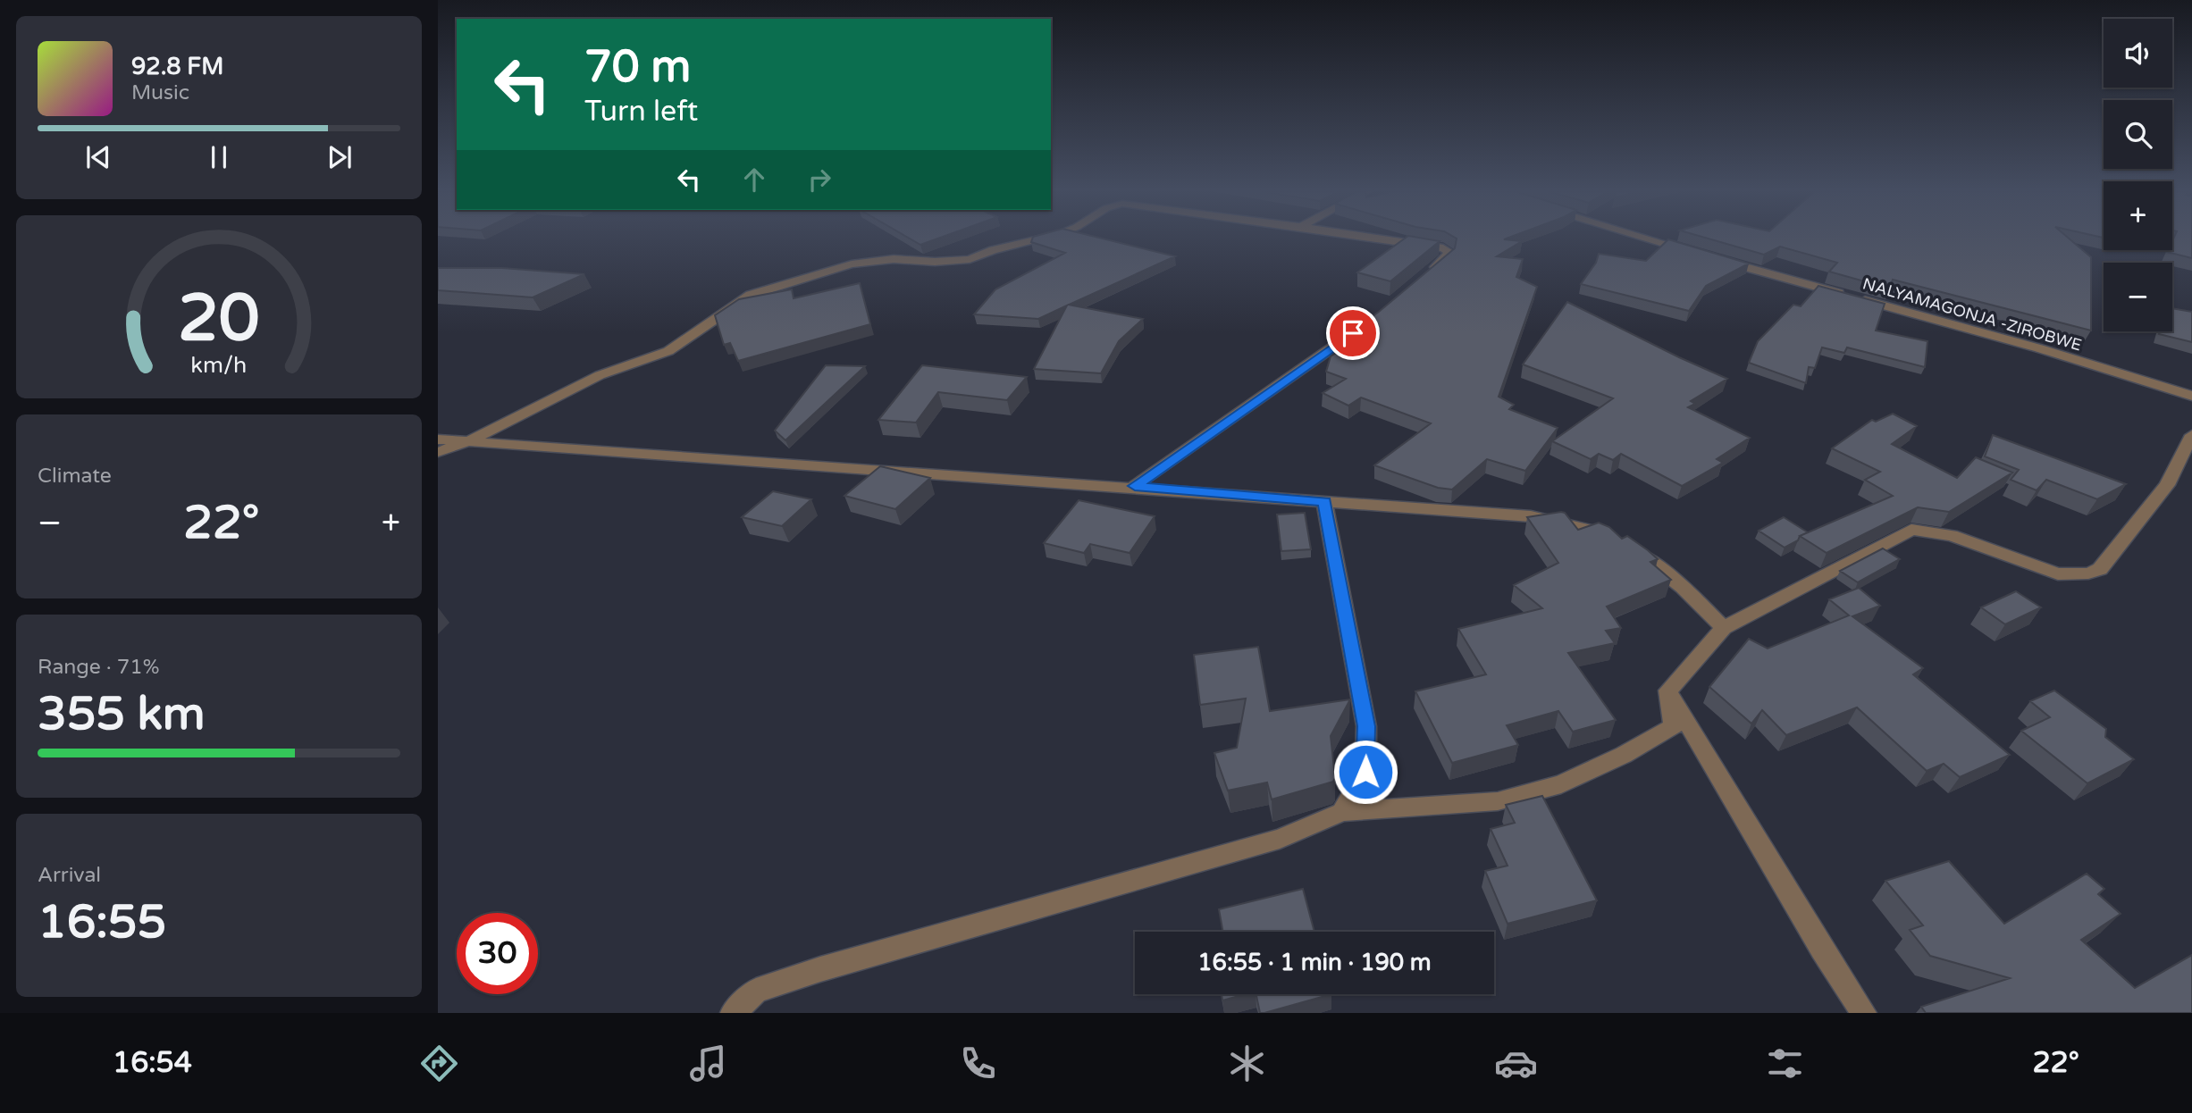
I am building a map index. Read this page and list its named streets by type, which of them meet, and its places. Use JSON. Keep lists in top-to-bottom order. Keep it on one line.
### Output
{"streets":{"street":["NALYAMAGONJA -ZIROBWE"]},"page":{"map_buttons":["+","−"],"turn":["70 m","Turn left"],"song":["92.8 FM","Music"],"tile":["Climate",["Range · 71%","355 km"],["Arrival","16:55"]],"heat":["−","22°","+"],"limit":"30","trip":"16:55 · 1 min · 190 m","tabs":["16:54","22°"],"gauge":["20","km/h"]}}
